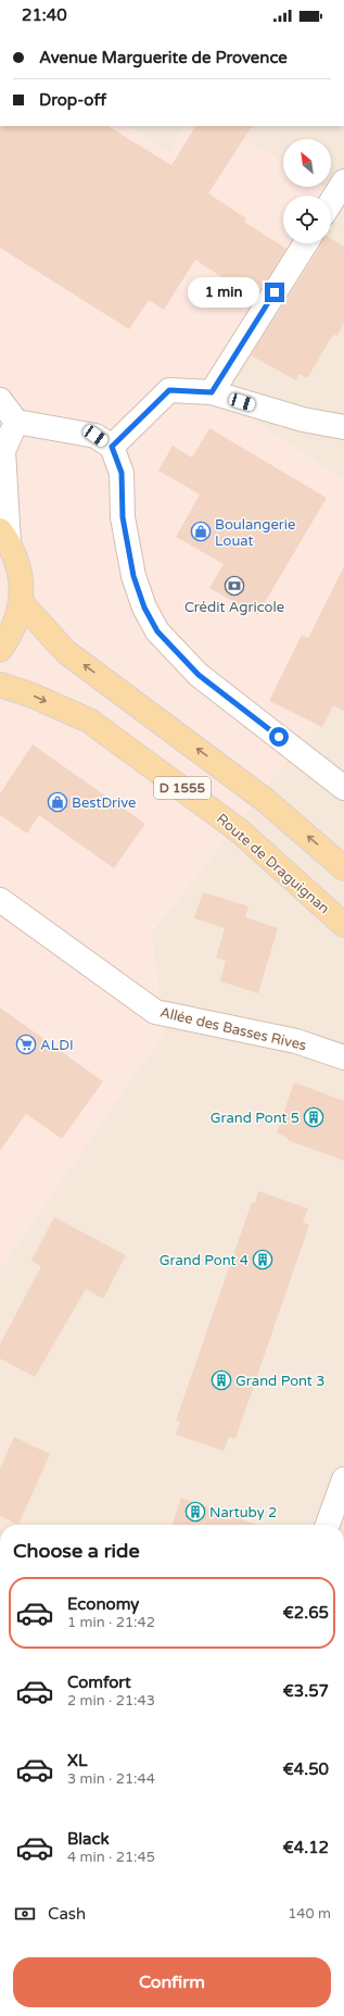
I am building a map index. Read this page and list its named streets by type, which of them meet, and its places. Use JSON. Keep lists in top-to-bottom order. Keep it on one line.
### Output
{"streets":{"main road":["D 1555","Route de Draguignan"],"street":["Allée des Basses Rives"]},"places":{"shop":["Boulangerie Louat","BestDrive"],"bank":["Crédit Agricole"],"supermarket":["ALDI"],"building":["Grand Pont 5","Grand Pont 4","Grand Pont 3","Nartuby 2"]},"north":"top left","page":{"status":"21:40","banner":["Avenue Marguerite de Provence","Drop-off"],"bubble":"1 min","heading":"Choose a ride","list":[{"name":"Economy","note":"1 min · 21:42","value":"€2.65"},{"name":"Comfort","note":"2 min · 21:43","value":"€3.57"},{"name":"XL","note":"3 min · 21:44","value":"€4.50"},{"name":"Black","note":"4 min · 21:45","value":"€4.12"}],"pay":["Cash","140 m"],"buttons":"Confirm"}}
